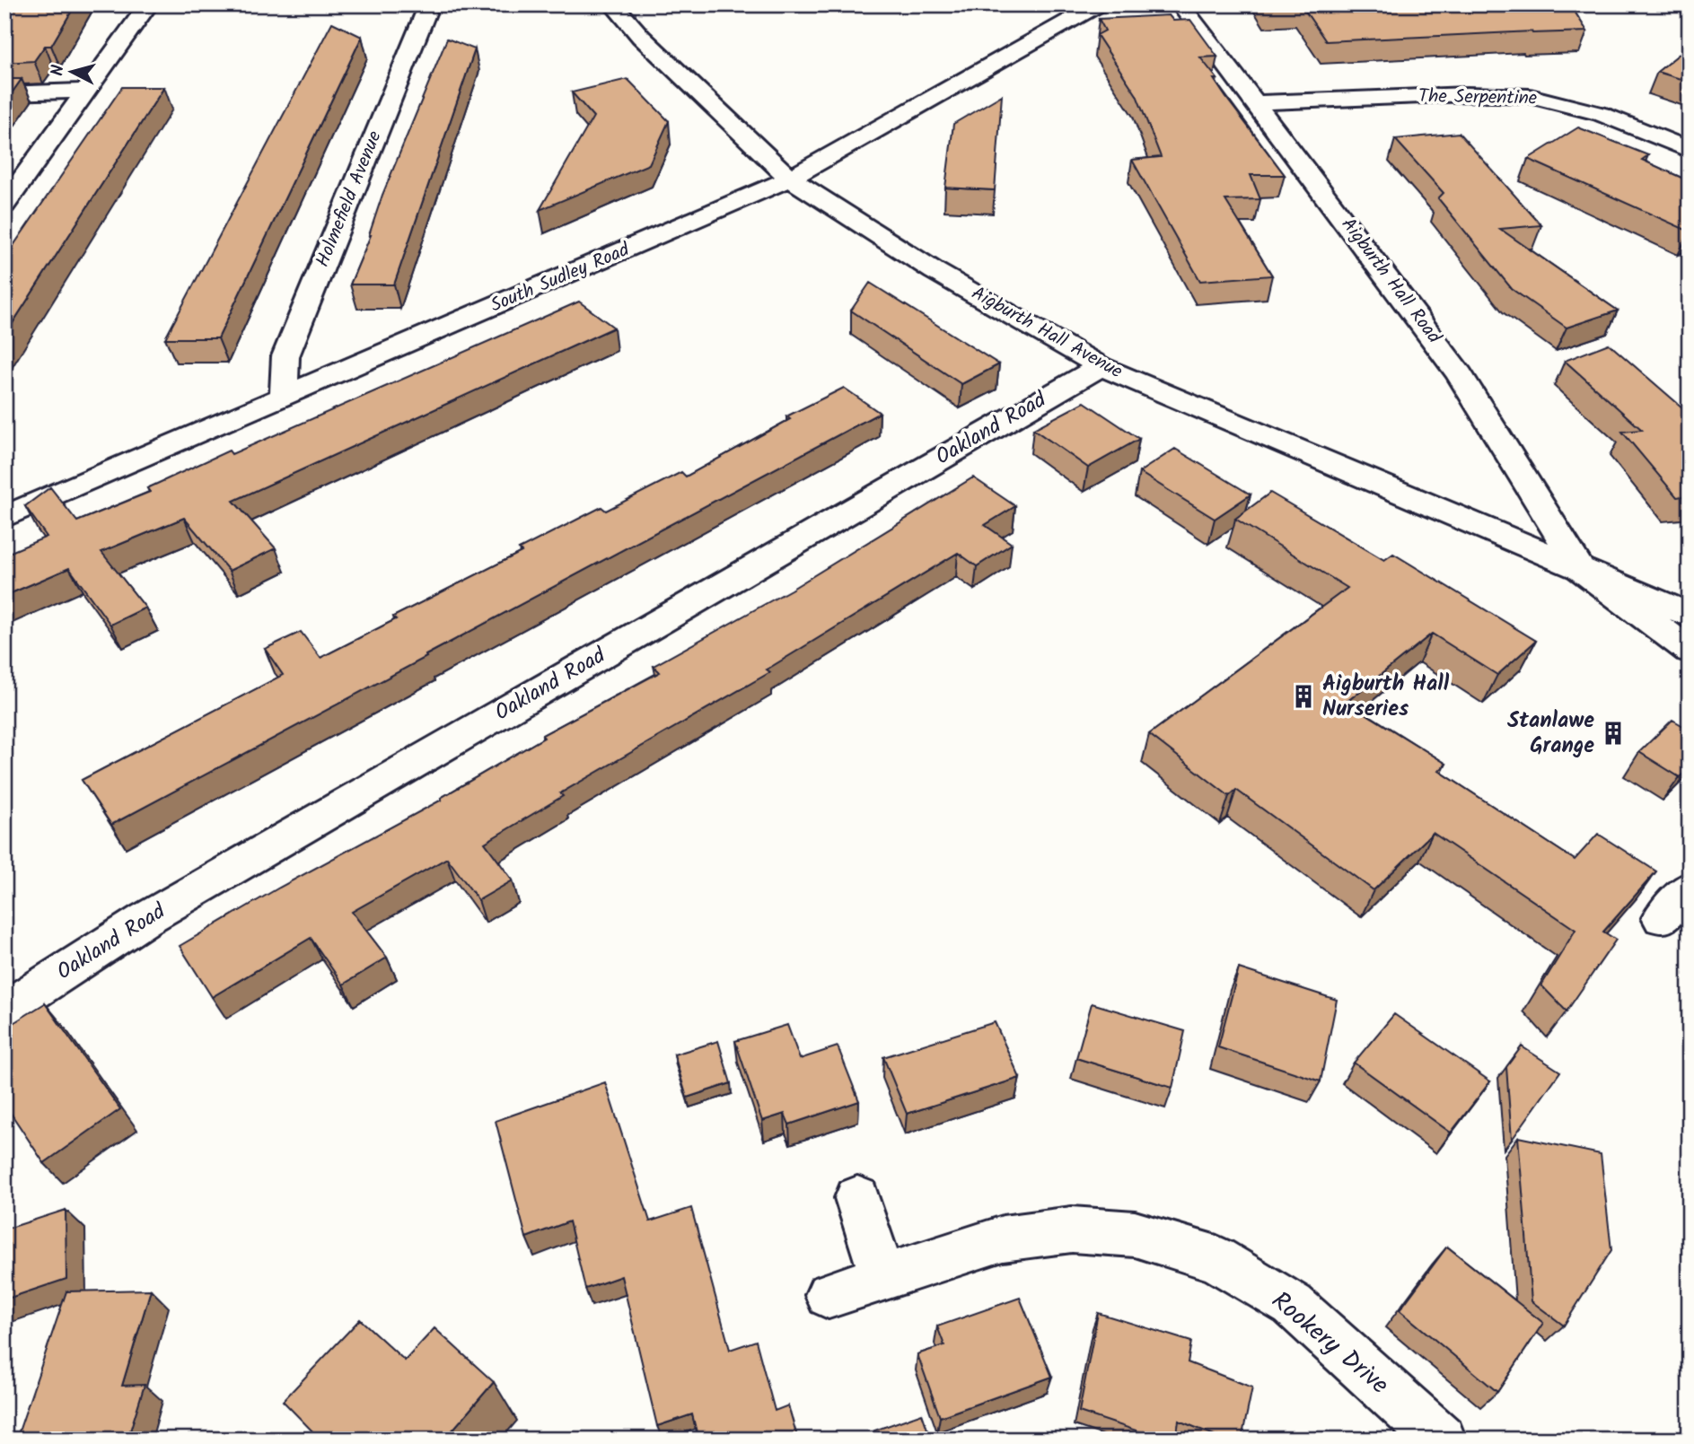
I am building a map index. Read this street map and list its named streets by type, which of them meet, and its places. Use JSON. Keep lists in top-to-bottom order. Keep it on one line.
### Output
{"streets":{"street":["The Serpentine","Holmefield Avenue","South Sudley Road","Aigburth Hall Road","Aigburth Hall Avenue","Oakland Road","Rookery Drive"]},"crossings":[["The Serpentine","Aigburth Hall Road"],["Holmefield Avenue","South Sudley Road"],["South Sudley Road","Aigburth Hall Avenue"],["Aigburth Hall Road","Aigburth Hall Avenue"],["Aigburth Hall Avenue","Oakland Road"]],"places":{"building":["Aigburth Hall Nurseries","Stanlawe Grange"]},"north":"left"}
